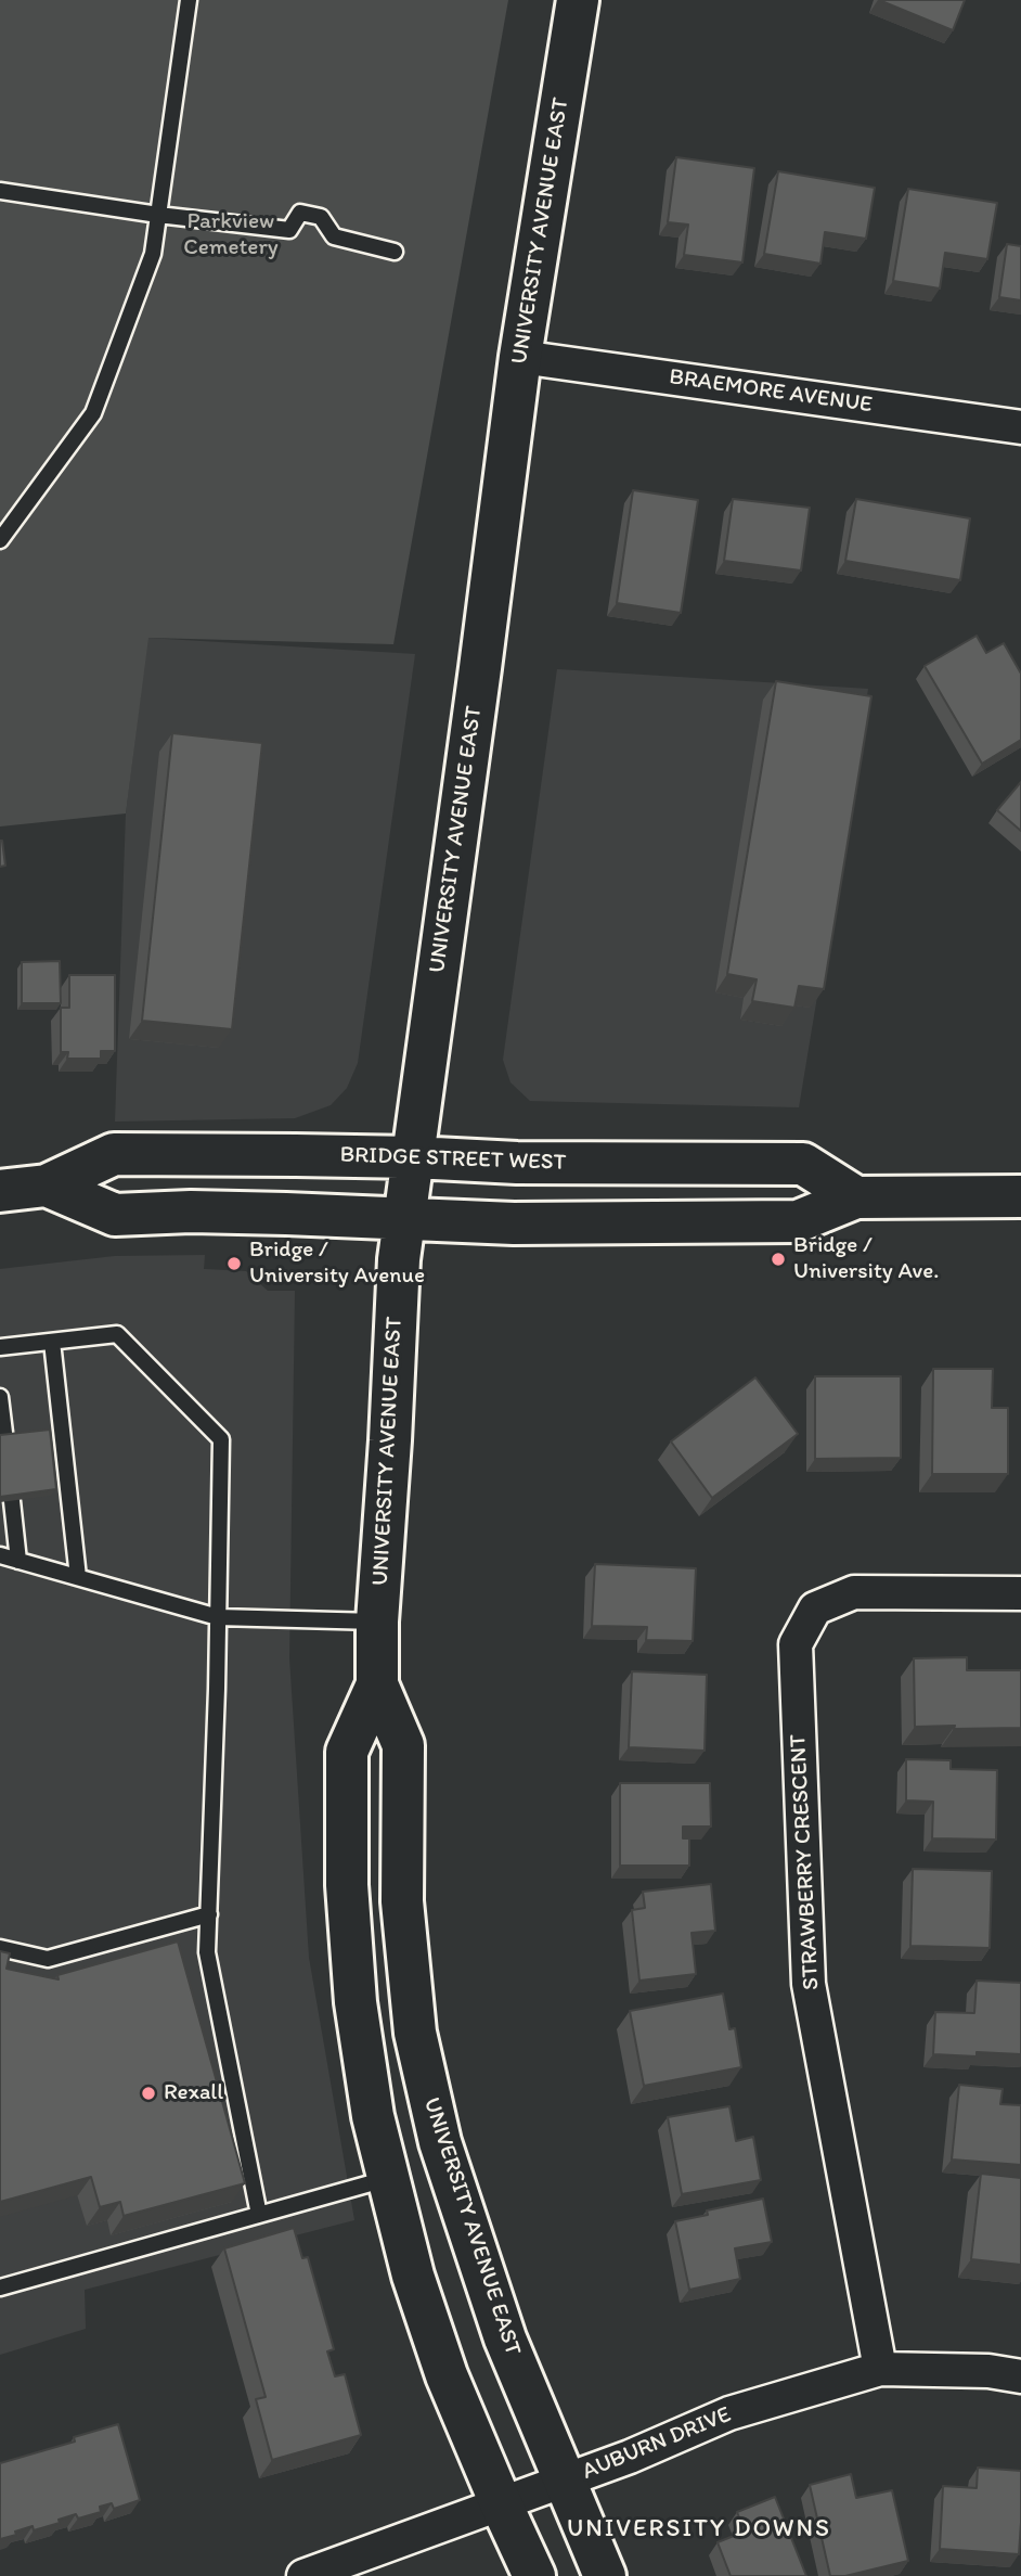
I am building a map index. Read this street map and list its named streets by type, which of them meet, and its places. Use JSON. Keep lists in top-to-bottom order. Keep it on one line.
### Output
{"streets":{"main road":["UNIVERSITY AVENUE EAST","BRIDGE STREET WEST"],"street":["BRAEMORE AVENUE","STRAWBERRY CRESCENT","AUBURN DRIVE"]},"crossings":[["UNIVERSITY AVENUE EAST","BRAEMORE AVENUE"],["UNIVERSITY AVENUE EAST","BRIDGE STREET WEST"],["UNIVERSITY AVENUE EAST","AUBURN DRIVE"],["STRAWBERRY CRESCENT","AUBURN DRIVE"]],"districts":["UNIVERSITY DOWNS"],"parks":["Parkview Cemetery"],"places":["Bridge / University Ave.","Bridge / University Avenue","Rexall"]}
